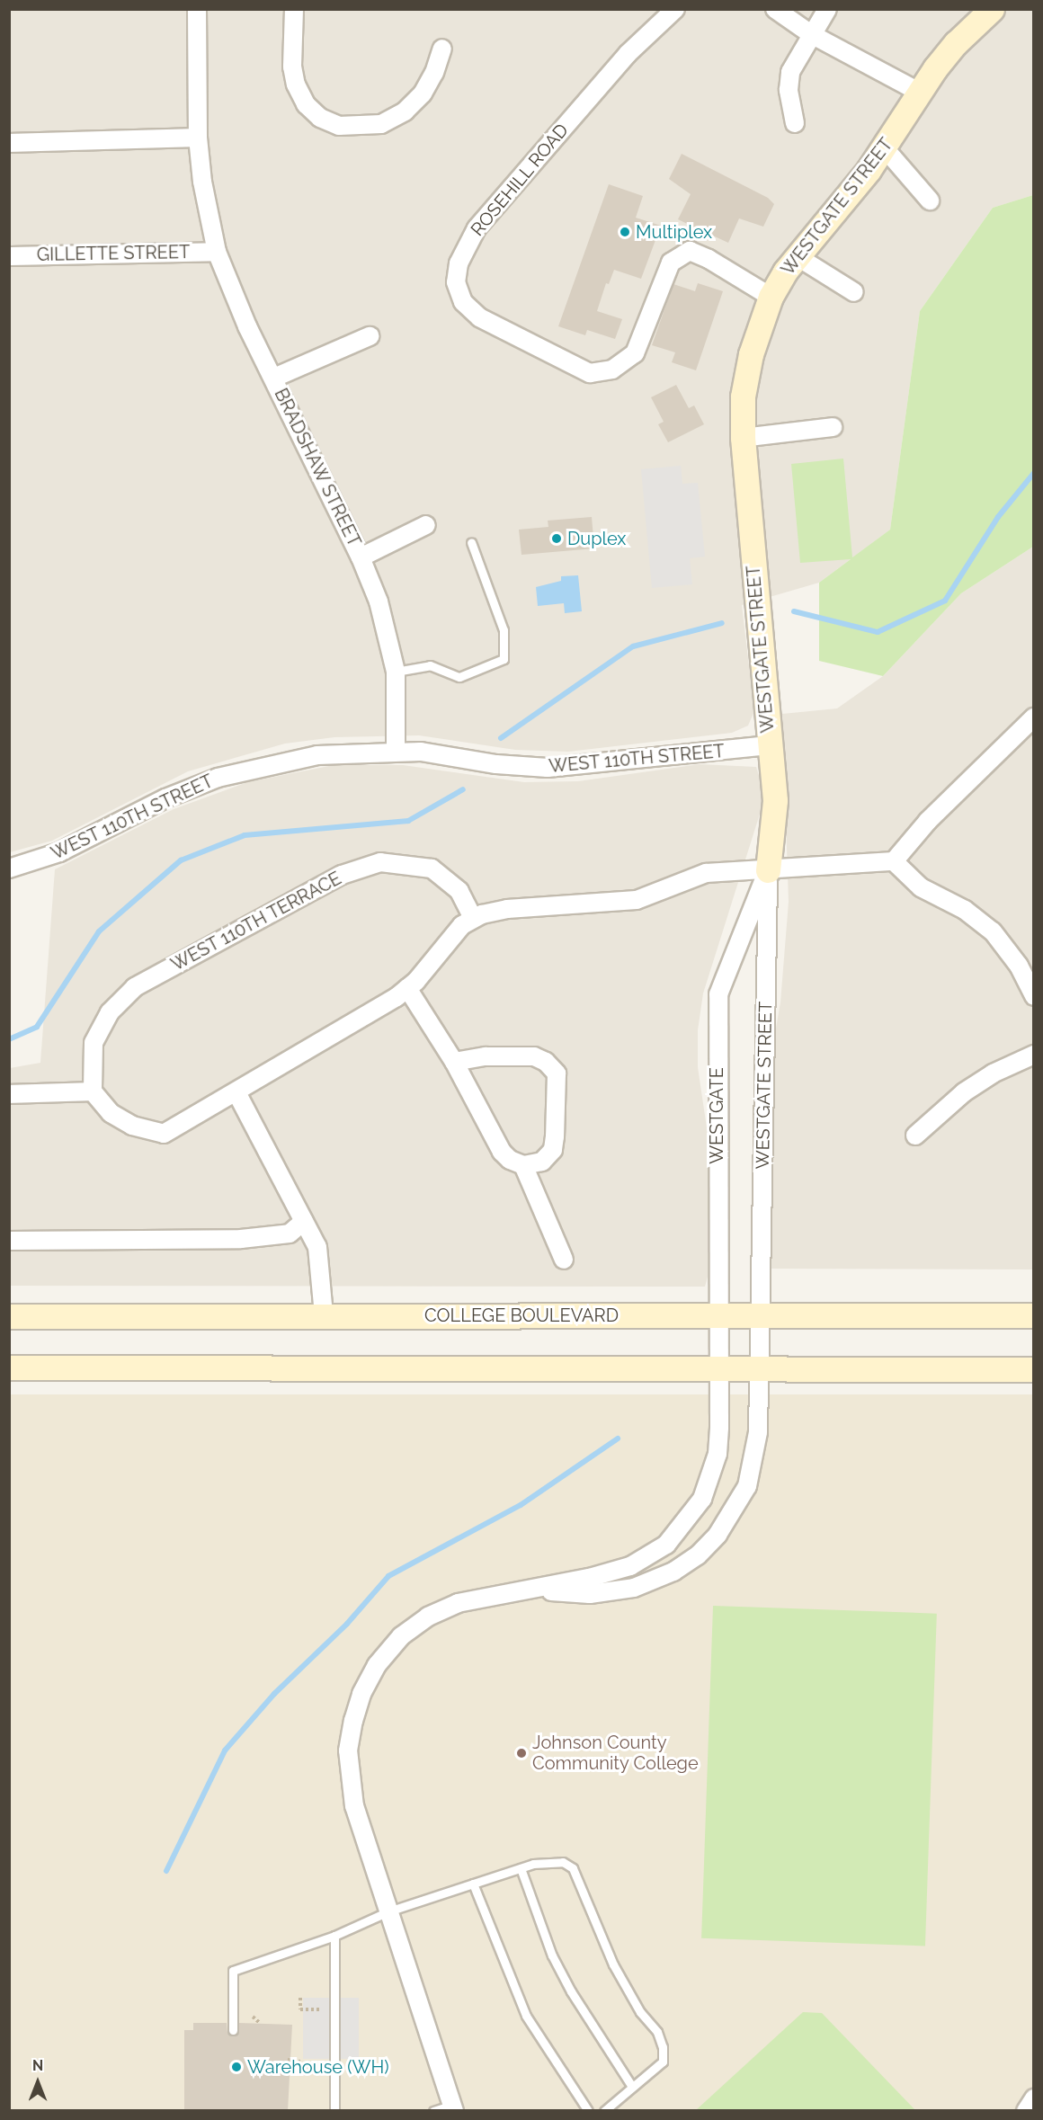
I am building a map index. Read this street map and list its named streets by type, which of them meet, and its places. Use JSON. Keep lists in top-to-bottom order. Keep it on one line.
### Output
{"streets":{"main road":["WESTGATE STREET","COLLEGE BOULEVARD"],"street":["ROSEHILL ROAD","GILLETTE STREET","BRADSHAW STREET","WEST 110TH STREET","WEST 110TH TERRACE","WESTGATE"]},"crossings":[["ROSEHILL ROAD","WESTGATE STREET"],["WESTGATE STREET","WEST 110TH STREET"],["WESTGATE STREET","WESTGATE"],["WESTGATE STREET","COLLEGE BOULEVARD"],["GILLETTE STREET","BRADSHAW STREET"],["BRADSHAW STREET","WEST 110TH STREET"],["WESTGATE","COLLEGE BOULEVARD"]],"places":["Multiplex","Duplex","Johnson County Community College","Warehouse (WH)"],"north":"top"}
